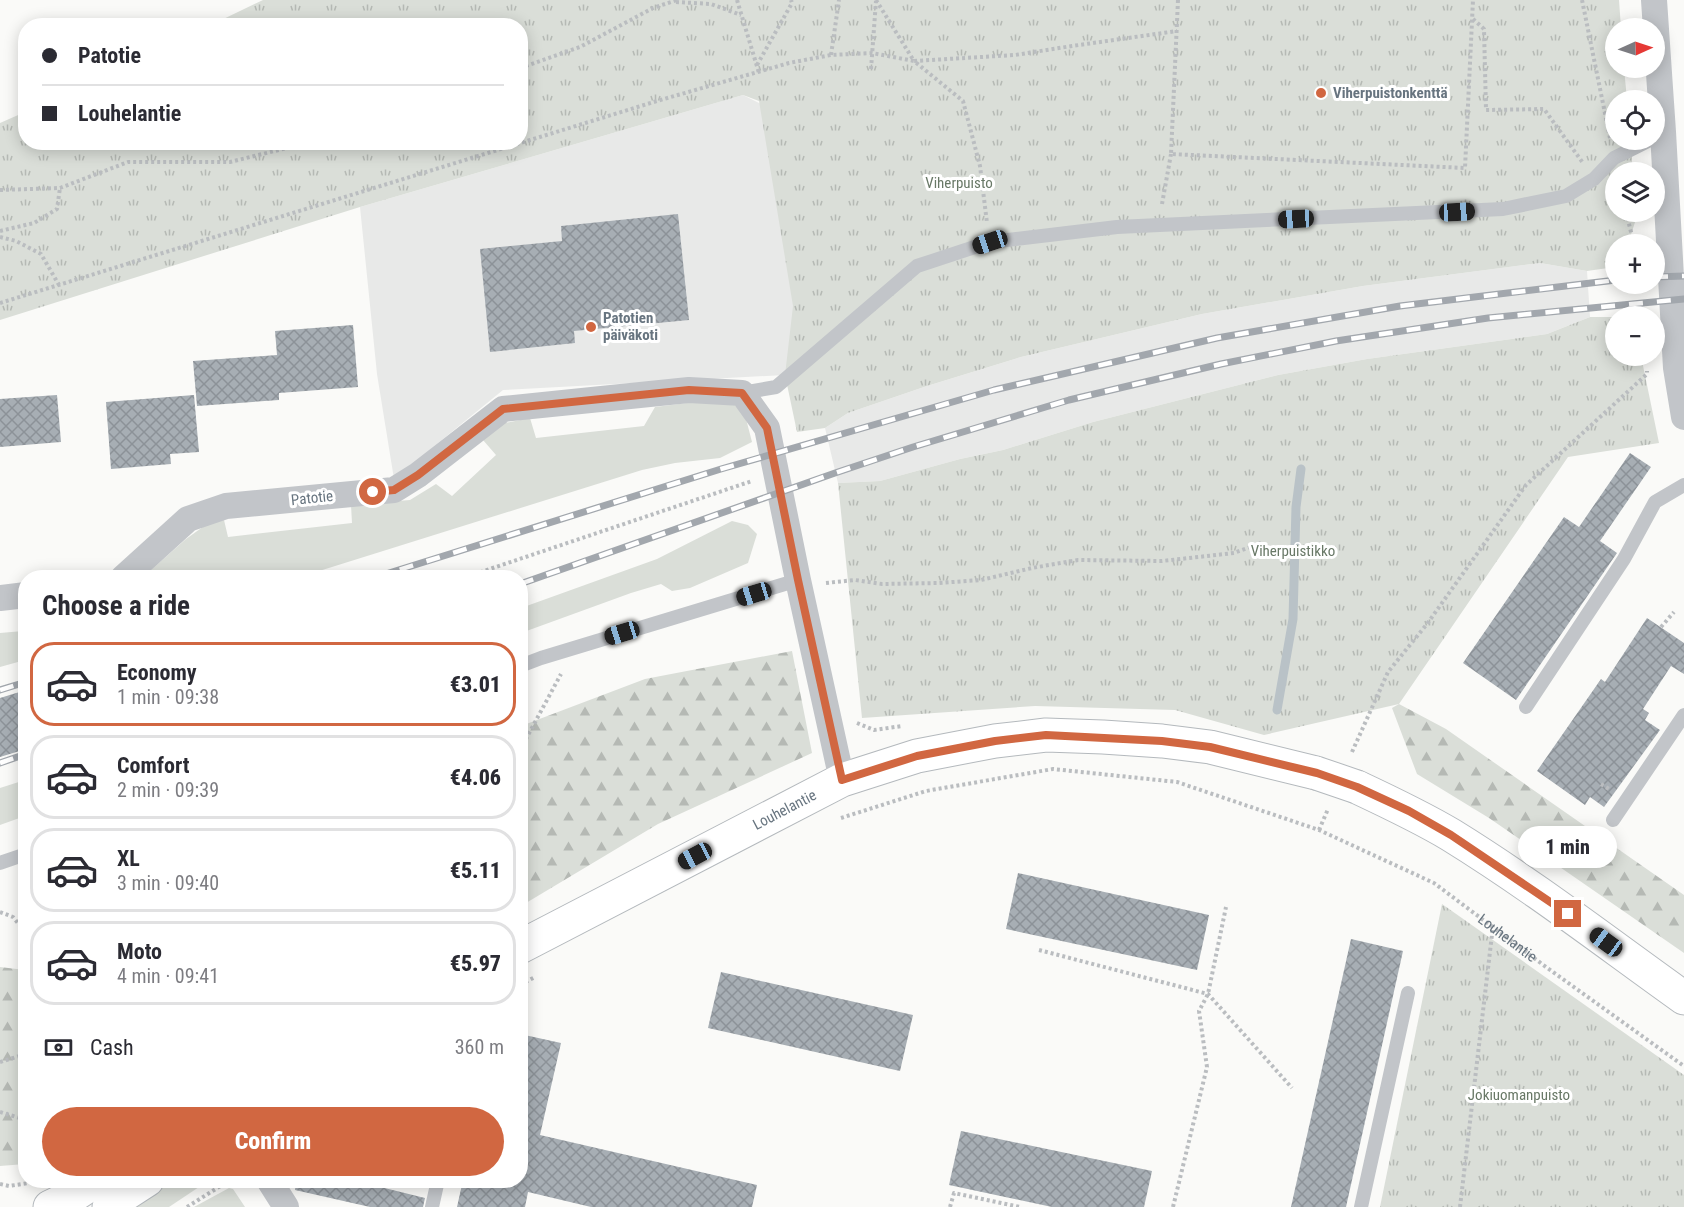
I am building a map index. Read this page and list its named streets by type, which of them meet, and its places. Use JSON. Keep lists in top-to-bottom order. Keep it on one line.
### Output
{"streets":{"main road":["Louhelantie"],"street":["Patotie"]},"parks":["Viherpuisto","Viherpuistikko","Jokiuomanpuisto"],"places":["Viherpuistonkenttä","Patotien päiväkoti"],"north":"right","page":{"map_buttons":["+","−"],"banner":["Patotie","Louhelantie"],"heading":"Choose a ride","list":[{"name":"Economy","note":"1 min · 09:38","value":"€3.01"},{"name":"Comfort","note":"2 min · 09:39","value":"€4.06"},{"name":"XL","note":"3 min · 09:40","value":"€5.11"},{"name":"Moto","note":"4 min · 09:41","value":"€5.97"}],"bubble":"1 min","pay":["Cash","360 m"],"buttons":"Confirm"}}
